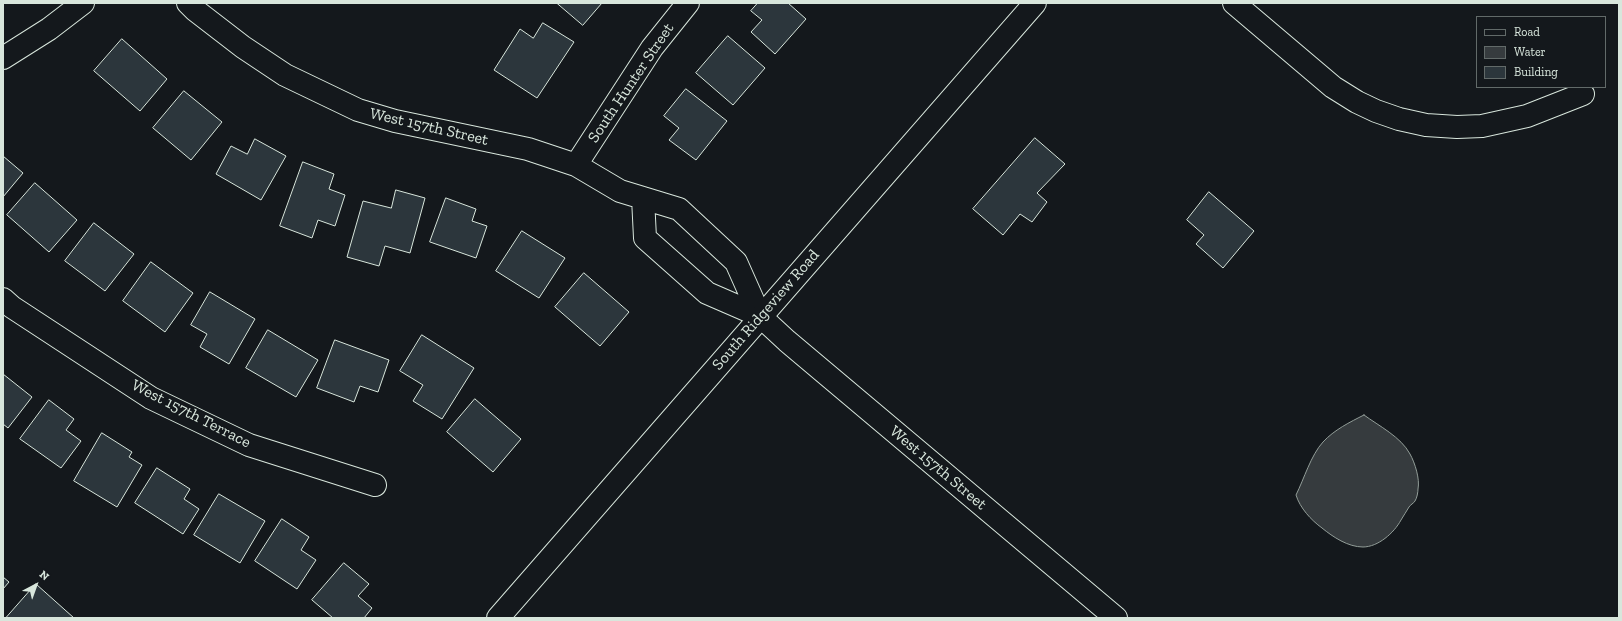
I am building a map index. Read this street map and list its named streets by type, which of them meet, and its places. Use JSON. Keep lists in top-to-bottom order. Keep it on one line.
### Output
{"streets":{"street":["South Hunter Street","West 157th Street","South Ridgeview Road","West 157th Terrace"]},"crossings":[["South Hunter Street","West 157th Street"],["West 157th Street","South Ridgeview Road"]],"legend":["Road","Water","Building"],"north":"top right"}
